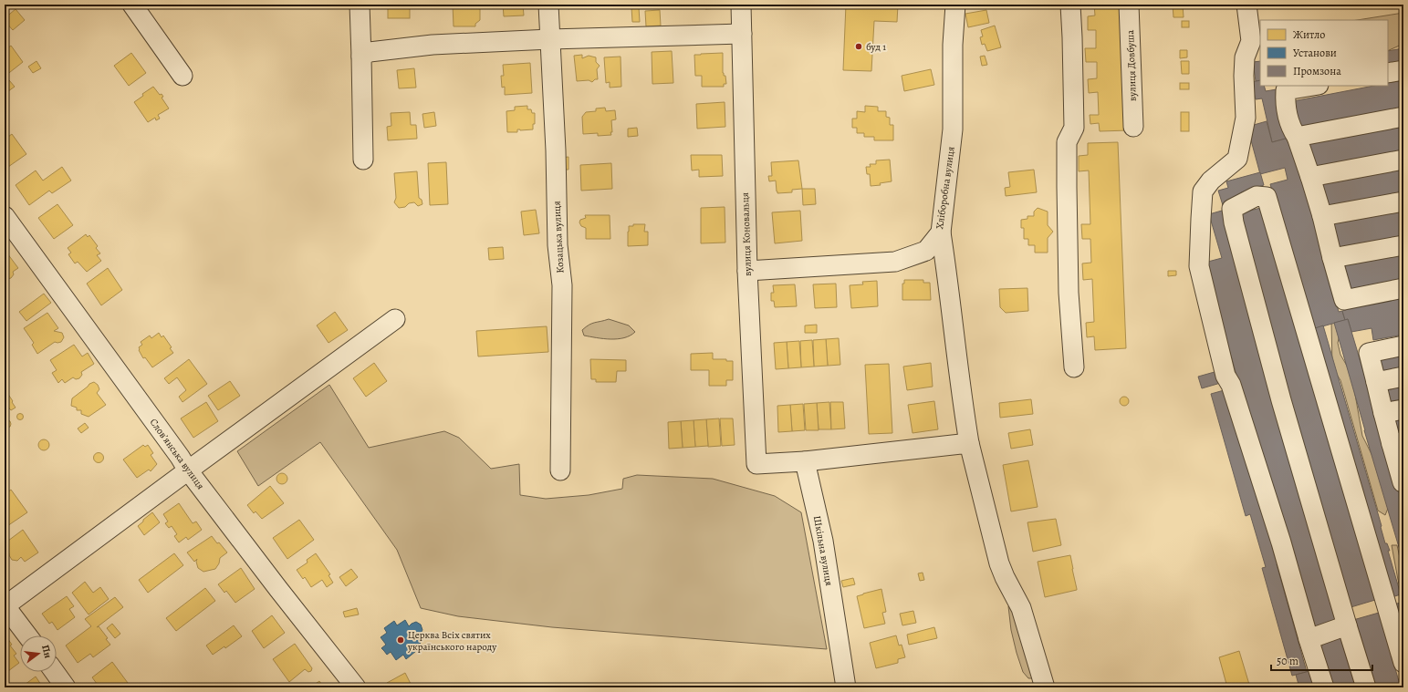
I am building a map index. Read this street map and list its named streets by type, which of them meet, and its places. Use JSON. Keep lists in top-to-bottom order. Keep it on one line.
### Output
{"streets":{"street":["вулиця Довбуша","Хліборобна вулиця","вулиця Коновальця","Козацька вулиця","Словʼянська вулиця","Шкільна вулиця"]},"crossings":[["Хліборобна вулиця","вулиця Коновальця"],["вулиця Коновальця","Шкільна вулиця"]],"places":["буд 1","Церква Всіх святих українського народу"],"legend":["Житло","Установи","Промзона"],"scale_bar":"50 m","north":"right"}
